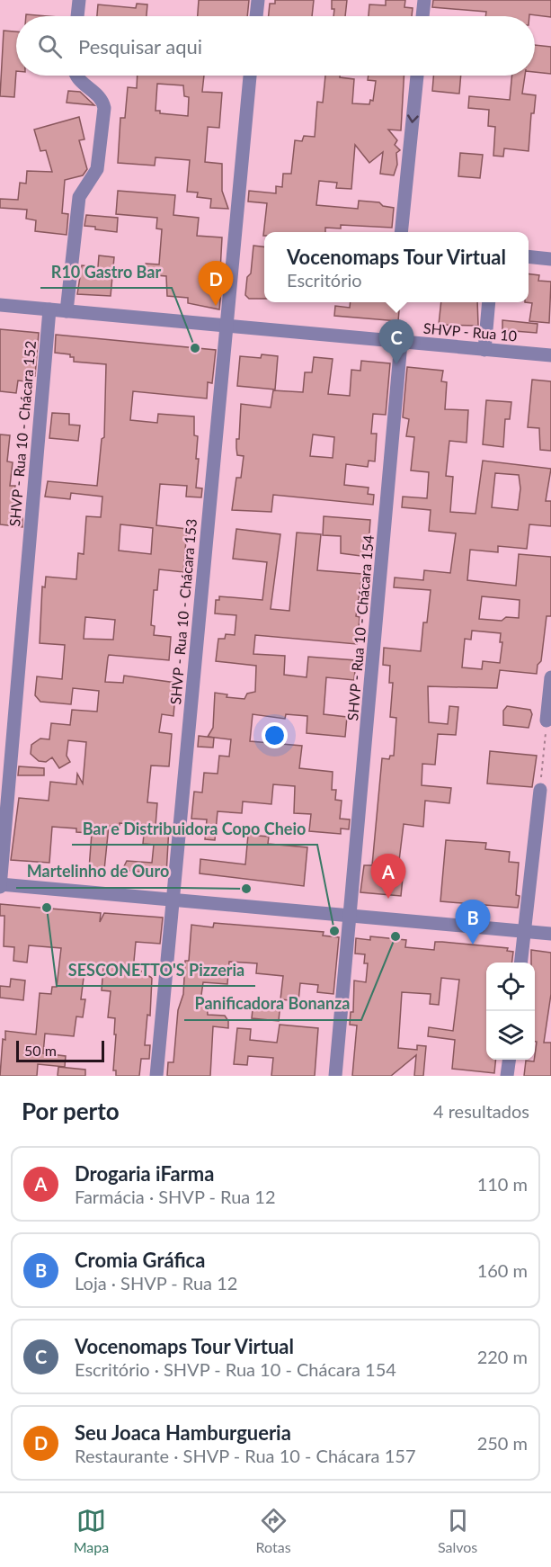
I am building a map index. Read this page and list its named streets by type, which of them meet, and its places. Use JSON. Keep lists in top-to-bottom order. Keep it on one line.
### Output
{"streets":{"street":["SHVP - Rua 10","SHVP - Rua 10 - Chácara 152","SHVP - Rua 10 - Chácara 153","SHVP - Rua 10 - Chácara 154"]},"crossings":[["SHVP - Rua 10","SHVP - Rua 10 - Chácara 152"],["SHVP - Rua 10","SHVP - Rua 10 - Chácara 153"],["SHVP - Rua 10","SHVP - Rua 10 - Chácara 154"]],"places":["R10 Gastro Bar","Martelinho de Ouro","SESCONETTO'S Pizzeria","Bar e Distribuidora Copo Cheio","Panificadora Bonanza"],"scale_bar":"50 m","page":{"search":"Pesquisar aqui","popup":["Vocenomaps Tour Virtual","Escritório"],"pins":["D","C","A","B"],"scale":"50 m","heading":["Por perto","4 resultados"],"list":[{"mark":"A","name":"Drogaria iFarma","note":"Farmácia · SHVP - Rua 12","value":"110 m"},{"mark":"B","name":"Cromia Gráfica","note":"Loja · SHVP - Rua 12","value":"160 m"},{"mark":"C","name":"Vocenomaps Tour Virtual","note":"Escritório · SHVP - Rua 10 - Chácara 154","value":"220 m"},{"mark":"D","name":"Seu Joaca Hamburgueria","note":"Restaurante · SHVP - Rua 10 - Chácara 157","value":"250 m"}],"nav":["Mapa","Rotas","Salvos"]}}
